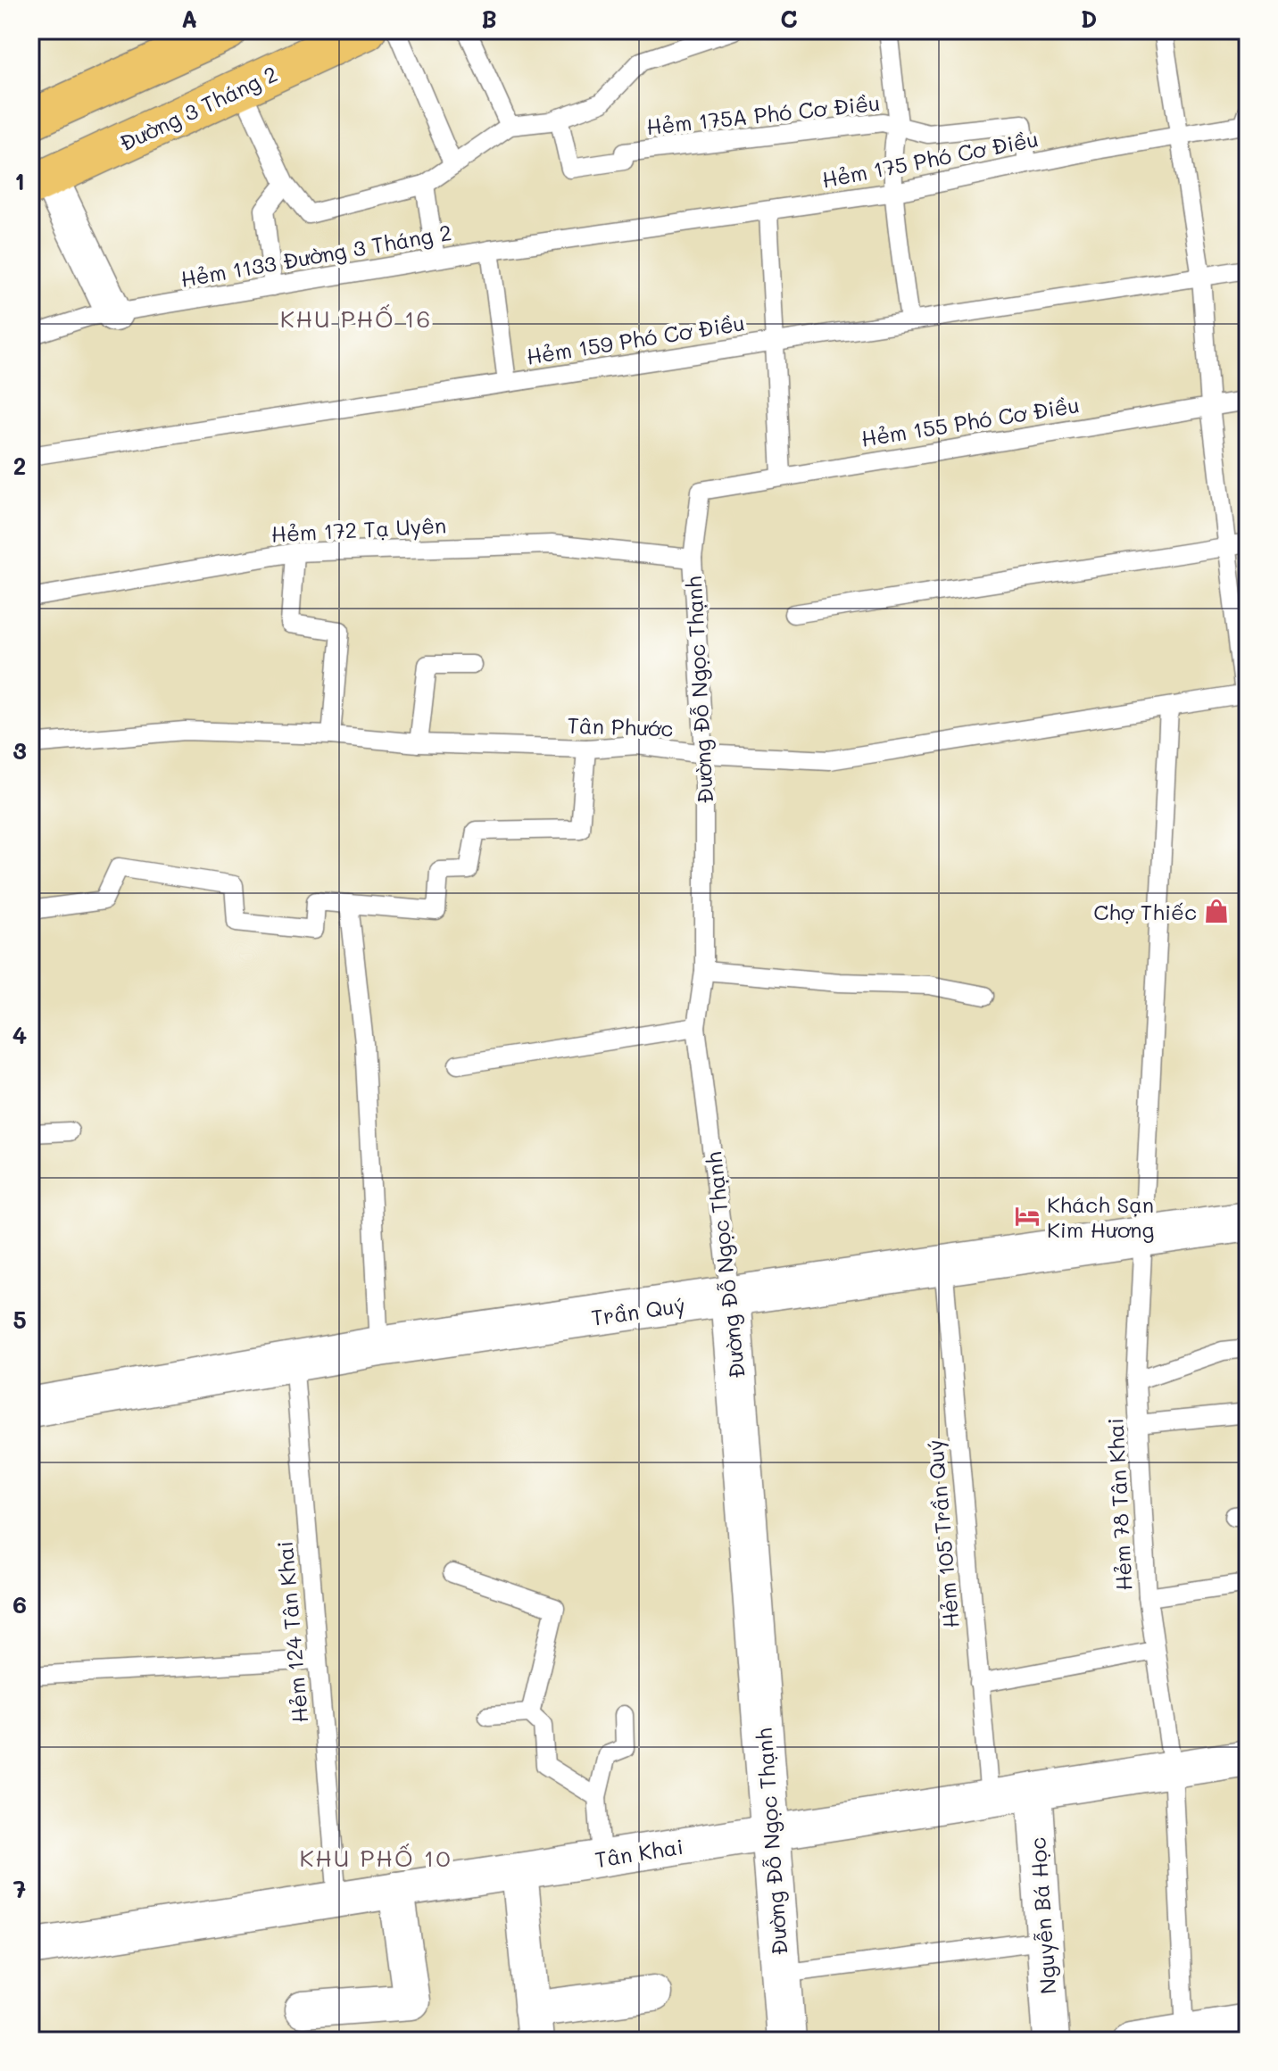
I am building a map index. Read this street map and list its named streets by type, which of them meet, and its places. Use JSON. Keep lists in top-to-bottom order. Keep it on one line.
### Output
{"streets":{"main road":["Đường 3 Tháng 2"],"street":["Đường Đỗ Ngọc Thạnh","Trần Quý","Tân Khai","Nguyễn Bá Học"],"lane":["Hẻm 175A Phó Cơ Điều","Hẻm 175 Phó Cơ Điều","Hẻm 1133 Đường 3 Tháng 2","Hẻm 159 Phó Cơ Điều","Hẻm 155 Phó Cơ Điều","Hẻm 172 Tạ Uyên","Tân Phước","Hẻm 78 Tân Khai","Hẻm 105 Trần Quý","Hẻm 124 Tân Khai"]},"crossings":[["Hẻm 175A Phó Cơ Điều","Hẻm 175 Phó Cơ Điều"],["Hẻm 175 Phó Cơ Điều","Hẻm 1133 Đường 3 Tháng 2"],["Hẻm 155 Phó Cơ Điều","Đường Đỗ Ngọc Thạnh"],["Hẻm 172 Tạ Uyên","Đường Đỗ Ngọc Thạnh"],["Đường Đỗ Ngọc Thạnh","Tân Phước"],["Đường Đỗ Ngọc Thạnh","Trần Quý"],["Đường Đỗ Ngọc Thạnh","Tân Khai"],["Tân Phước","Hẻm 78 Tân Khai"],["Trần Quý","Hẻm 78 Tân Khai"],["Trần Quý","Hẻm 105 Trần Quý"],["Trần Quý","Hẻm 124 Tân Khai"],["Hẻm 78 Tân Khai","Tân Khai"],["Hẻm 105 Trần Quý","Tân Khai"],["Hẻm 124 Tân Khai","Tân Khai"],["Tân Khai","Nguyễn Bá Học"]],"districts":["KHU PHỐ 16","KHU PHỐ 10"],"places":{"shop":["Chợ Thiếc"],"hotel":["Khách Sạn Kim Hương"]},"grid":{"columns":["A","B","C","D"],"rows":["1","2","3","4","5","6","7"]}}
